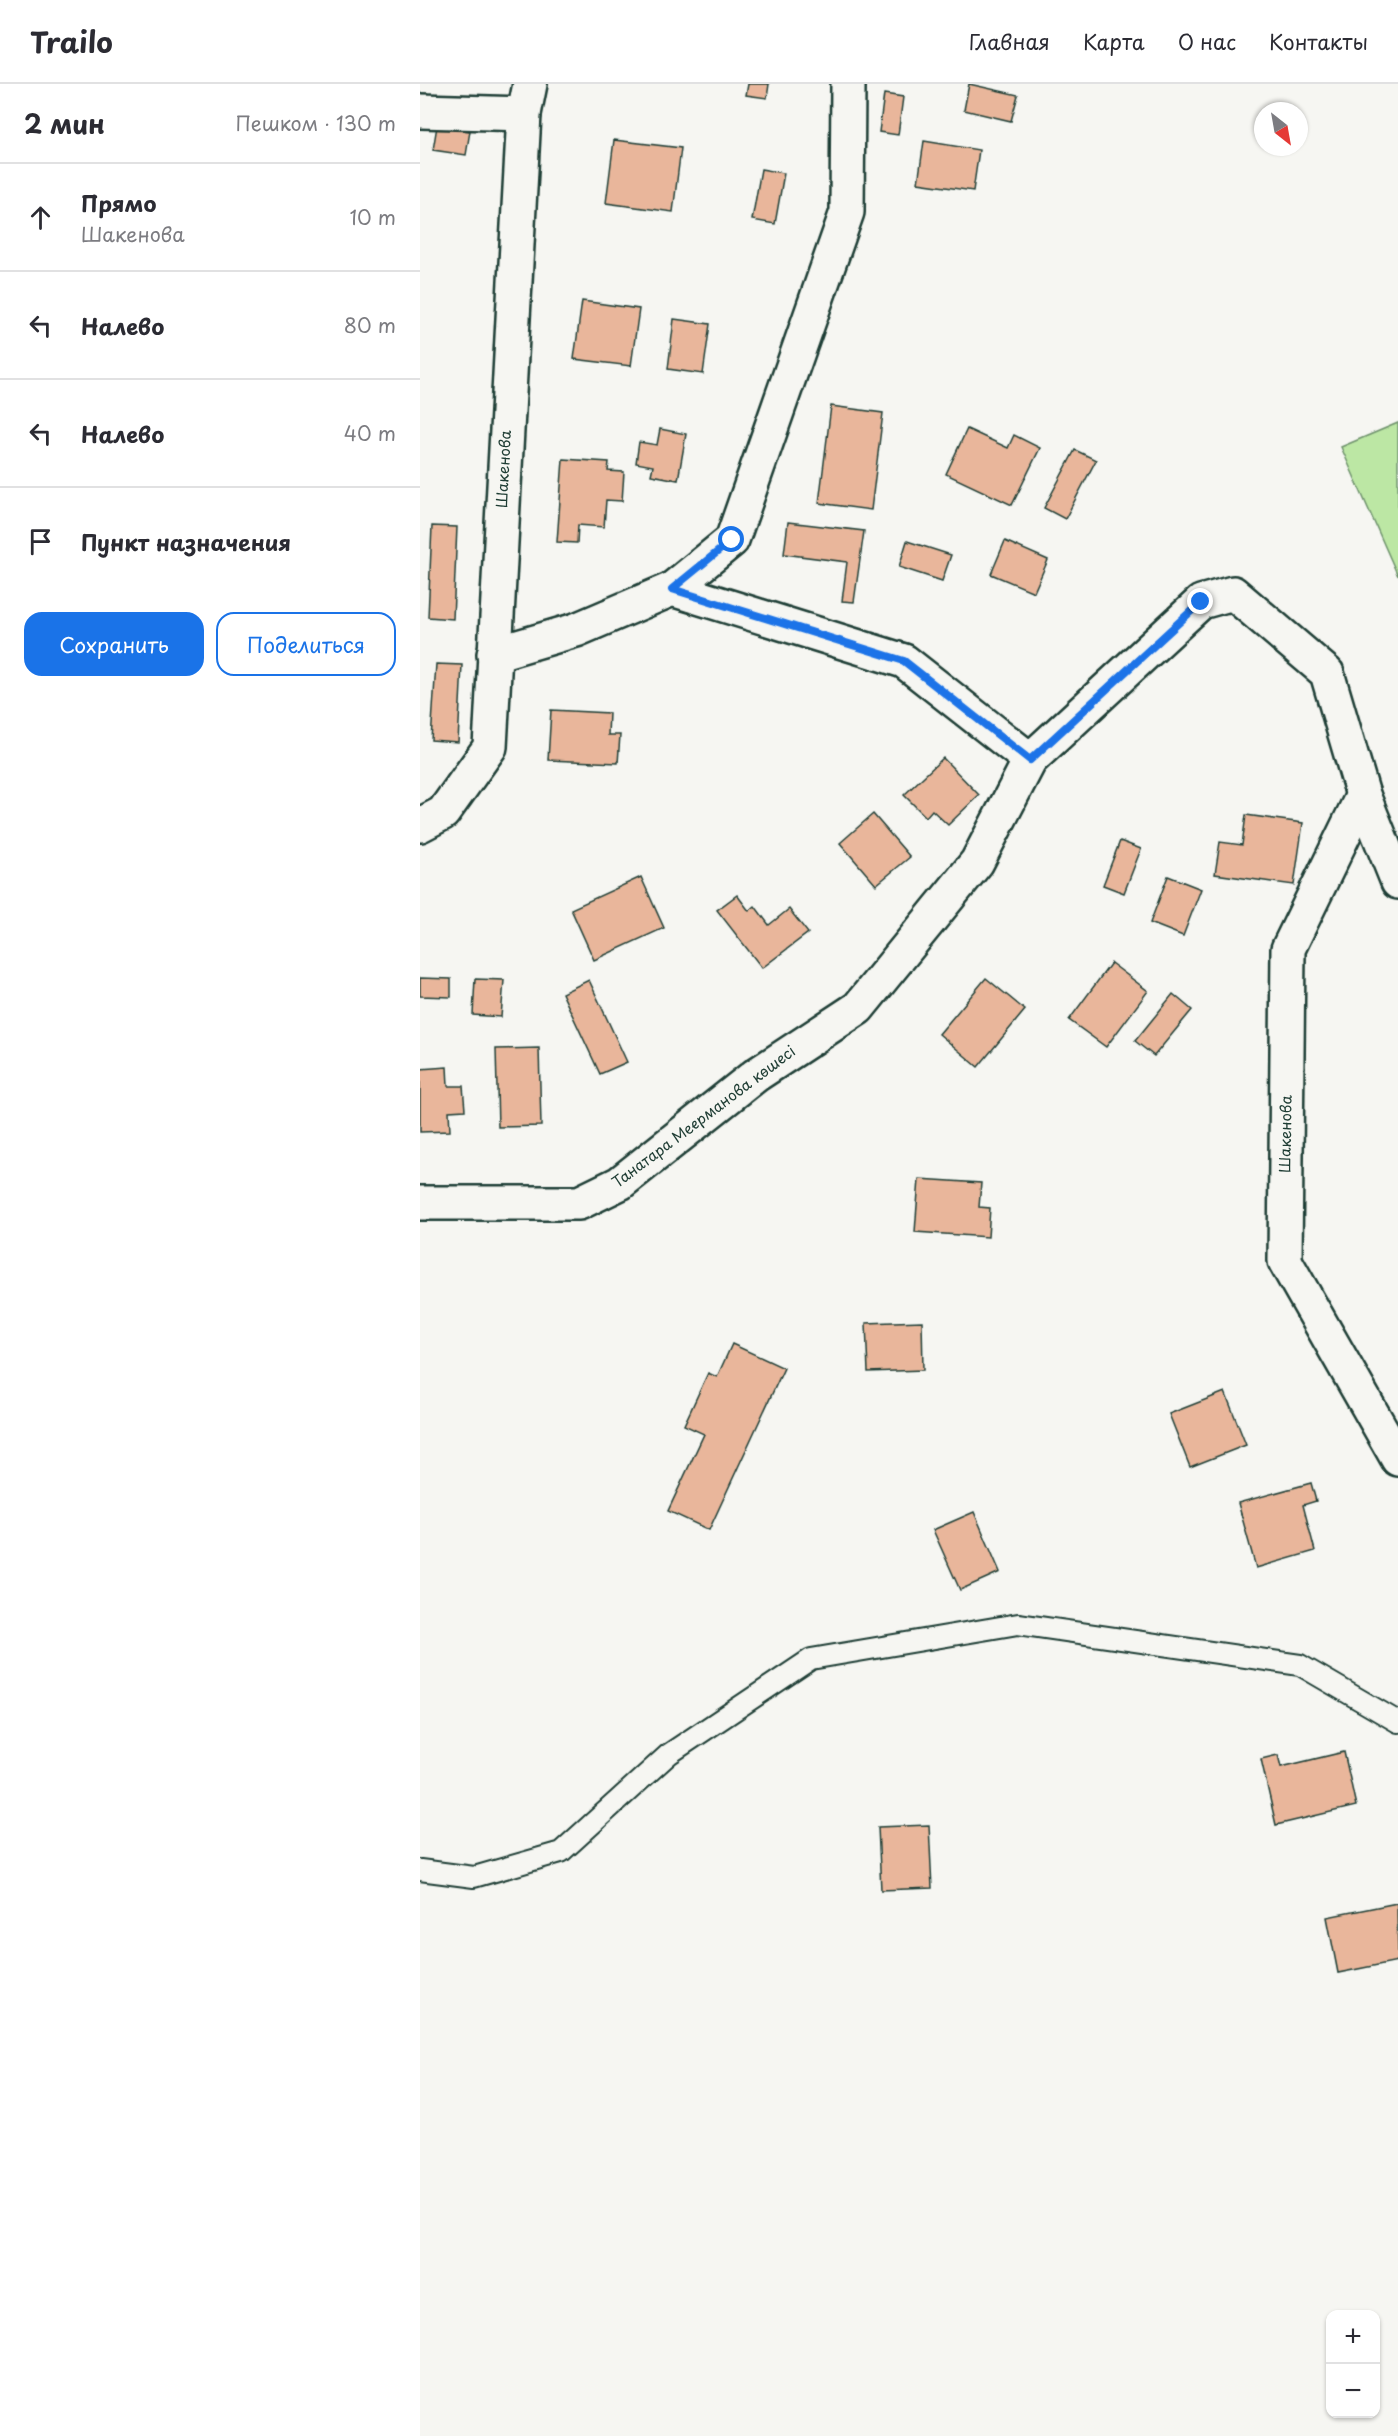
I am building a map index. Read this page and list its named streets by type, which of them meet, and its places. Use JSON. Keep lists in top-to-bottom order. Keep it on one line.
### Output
{"streets":{"street":["Шакенова","Танатара Меерманова көшесі"]},"crossings":[["Шакенова","Танатара Меерманова көшесі"]],"north":"bottom right","page":{"header":"Trailo","nav":["Главная","Карта","О нас","Контакты"],"heading":["2 мин","Пешком · 130 m"],"list":[["Прямо","Шакенова","10 m"],["Налево","80 m"],["Налево","40 m"],"Пункт назначения"],"buttons":["Сохранить","Поделиться"],"map_buttons":["+","−"]}}
